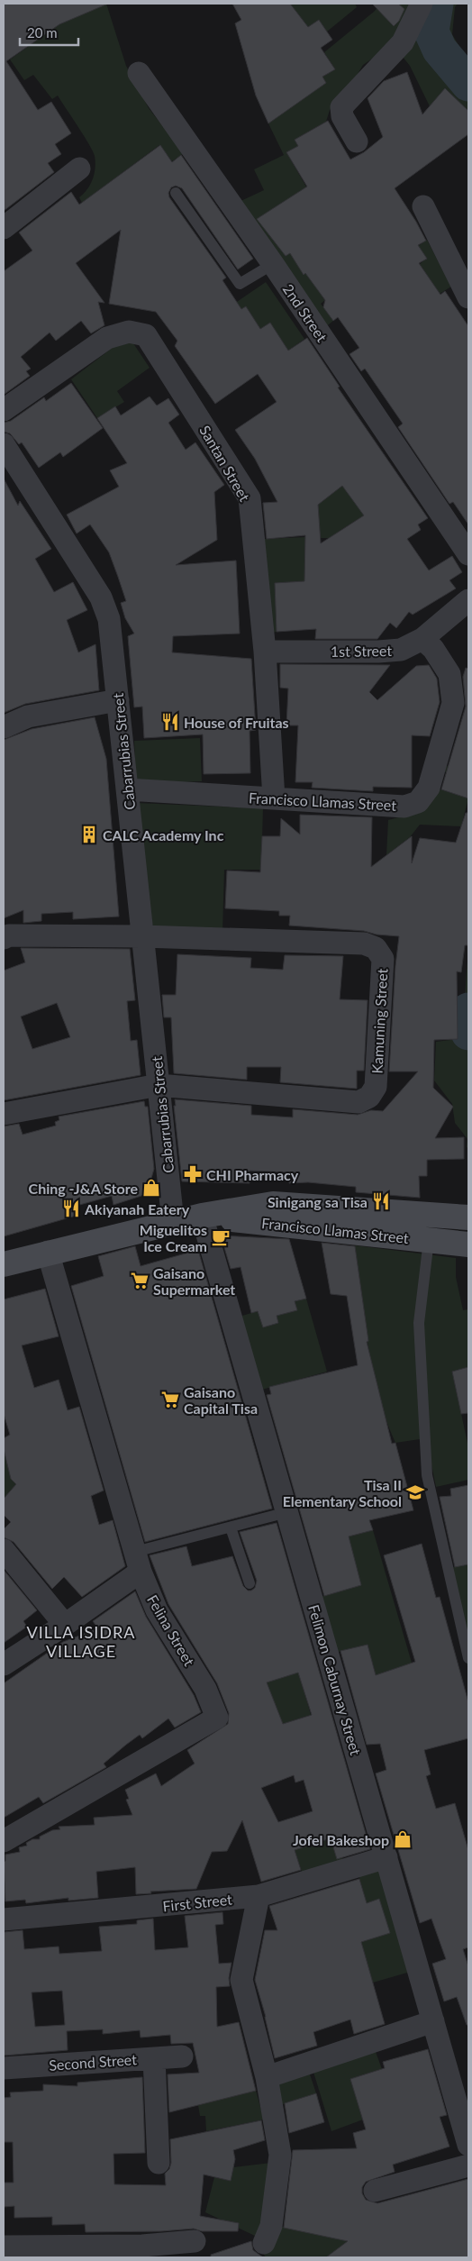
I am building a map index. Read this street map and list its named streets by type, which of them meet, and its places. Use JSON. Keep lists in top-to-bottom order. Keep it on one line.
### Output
{"streets":{"main road":["Francisco Llamas Street"],"street":["2nd Street","Santan Street","1st Street","Cabarrubias Street","Kamuning Street","Felina Street","Felimon Caburnay Street","First Street","Second Street"]},"crossings":[["Santan Street","1st Street"],["Santan Street","Francisco Llamas Street"],["1st Street","Francisco Llamas Street"],["Cabarrubias Street","Francisco Llamas Street"],["Cabarrubias Street","Kamuning Street"],["Francisco Llamas Street","Felina Street"],["Francisco Llamas Street","Felimon Caburnay Street"],["Felimon Caburnay Street","First Street"]],"districts":["VILLA ISIDRA VILLAGE"],"places":{"restaurant":["House of Fruitas","Sinigang sa Tisa","Akiyanah Eatery"],"building":["CALC Academy Inc"],"pharmacy":["CHI Pharmacy"],"shop":["Ching -J&A Store","Jofel Bakeshop"],"cafe":["Miguelitos Ice Cream"],"supermarket":["Gaisano Supermarket","Gaisano Capital Tisa"],"school or university":["Tisa II Elementary School"]},"scale_bar":"20 m"}
